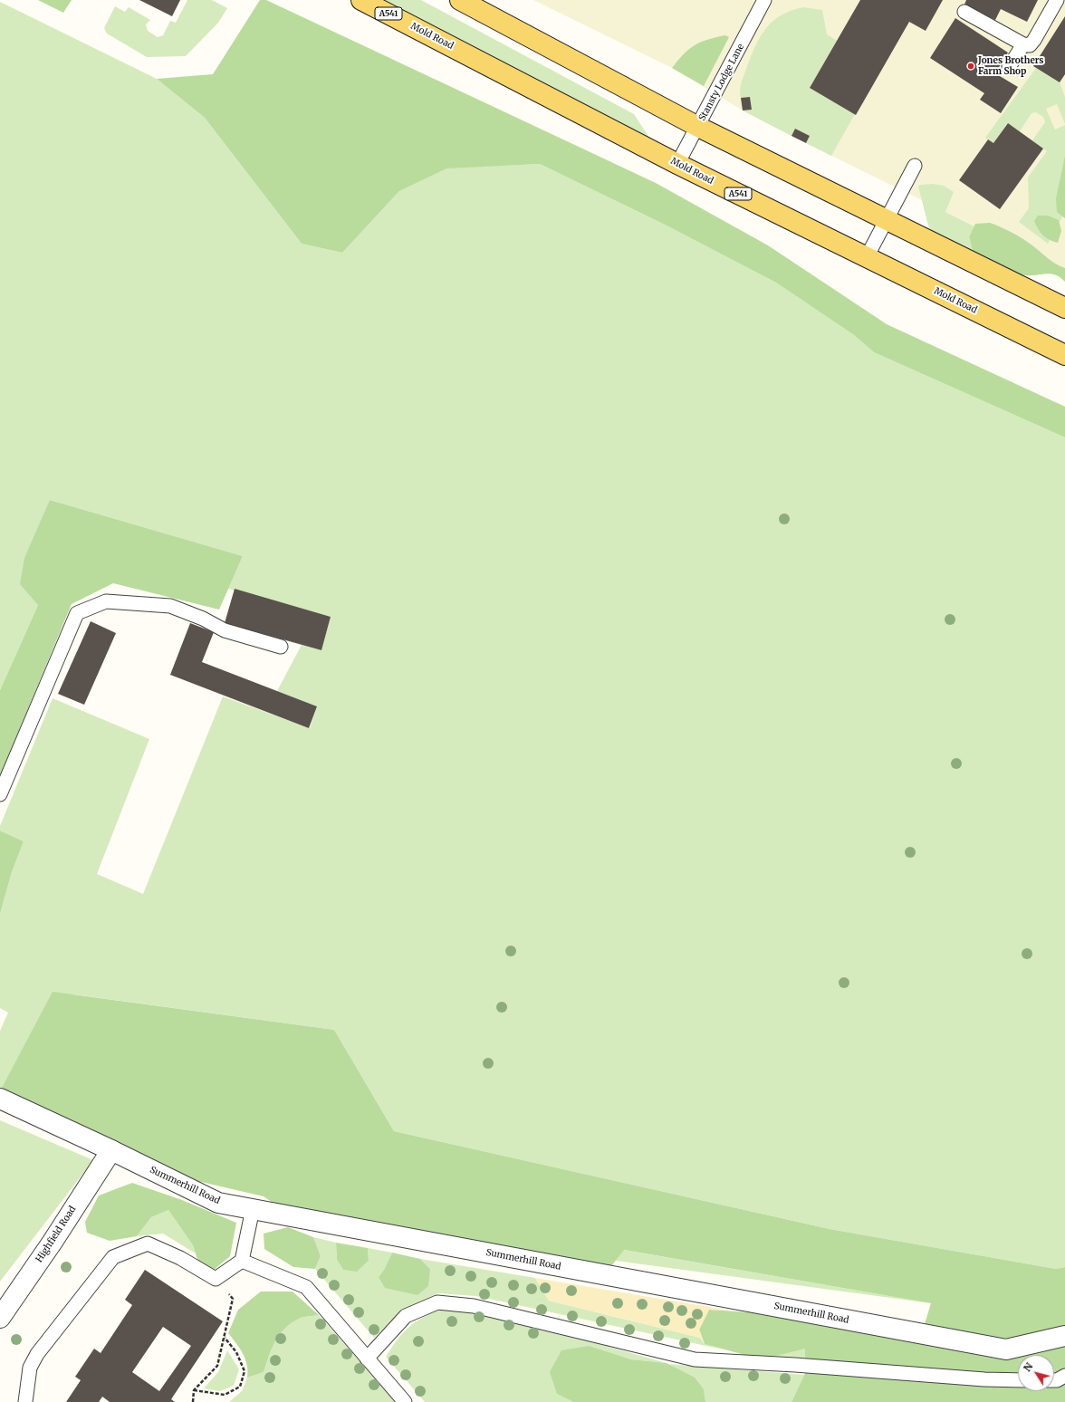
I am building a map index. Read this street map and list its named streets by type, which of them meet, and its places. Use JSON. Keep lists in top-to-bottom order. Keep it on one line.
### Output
{"streets":{"main road":["A541","Mold Road"],"street":["Summerhill Road","Highfield Road"],"lane":["Stansty Lodge Lane"]},"crossings":[["Mold Road","Stansty Lodge Lane"],["Summerhill Road","Highfield Road"]],"places":["Jones Brothers Farm Shop"],"north":"top left"}
